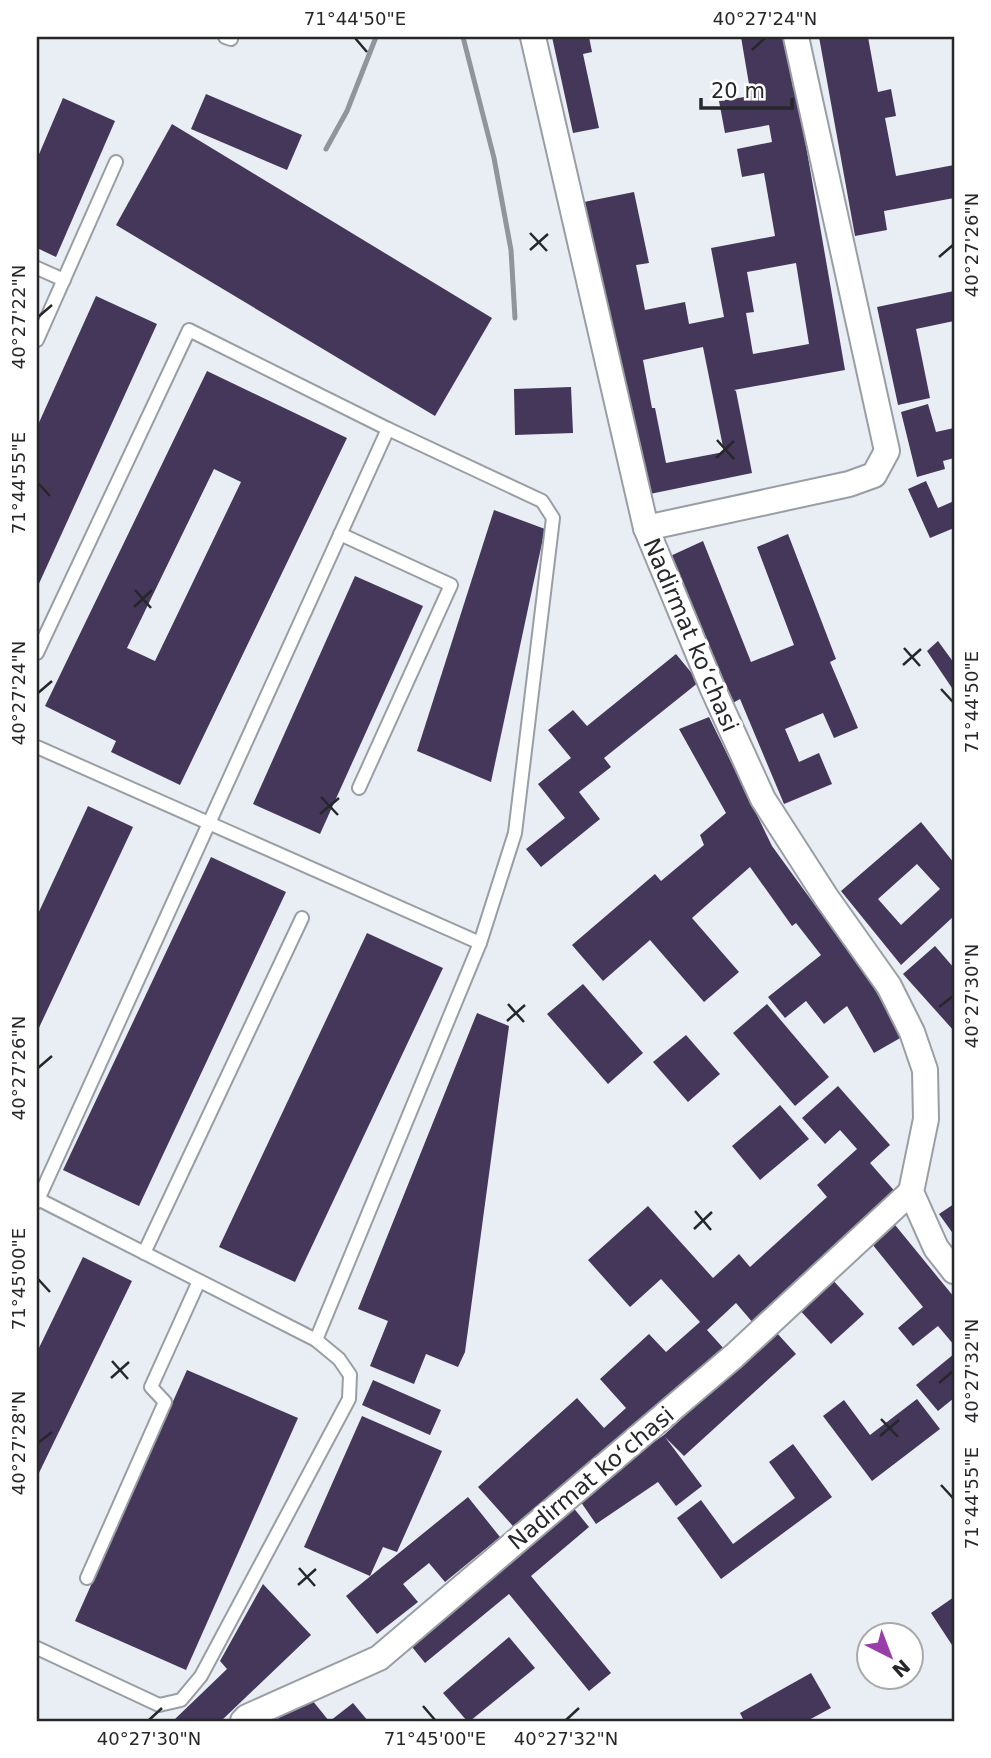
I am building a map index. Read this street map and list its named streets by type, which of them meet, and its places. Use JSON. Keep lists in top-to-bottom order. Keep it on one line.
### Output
{"streets":{"street":["Nadirmat koʻchasi"]},"scale_bar":"20 m","north":"bottom right","coordinates":["71°44'50\"E","40°27'24\"N","40°27'26\"N","40°27'22\"N","71°44'55\"E","40°27'30\"N","71°45'00\"E","40°27'32\"N","40°27'28\"N"]}
